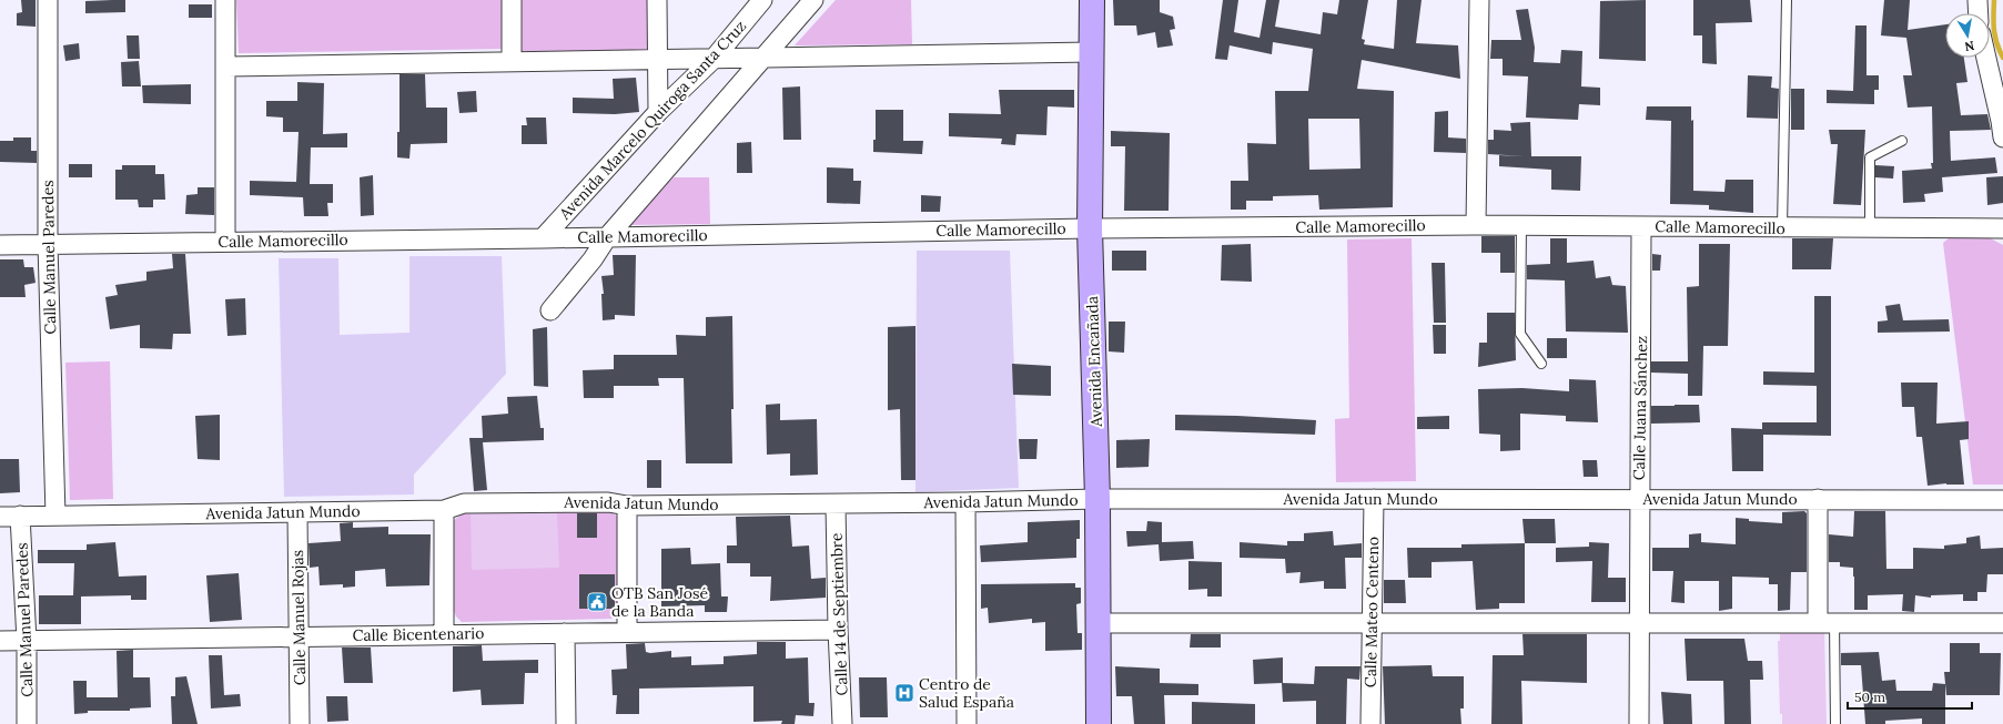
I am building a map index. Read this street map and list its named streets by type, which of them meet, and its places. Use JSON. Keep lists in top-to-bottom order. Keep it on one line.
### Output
{"streets":{"main road":["Avenida Encañada"],"street":["Avenida Marcelo Quiroga Santa Cruz","Calle Mamorecillo","Calle Manuel Paredes","Calle Juana Sánchez","Avenida Jatun Mundo","Calle Mateo Centeno","Calle 14 de Septiembre","Calle Manuel Rojas","Calle Bicentenario"]},"crossings":[["Avenida Marcelo Quiroga Santa Cruz","Calle Mamorecillo"],["Calle Mamorecillo","Calle Manuel Paredes"],["Calle Mamorecillo","Avenida Encañada"],["Calle Mamorecillo","Calle Juana Sánchez"],["Calle Manuel Paredes","Avenida Jatun Mundo"],["Calle Manuel Paredes","Calle Bicentenario"],["Avenida Encañada","Avenida Jatun Mundo"],["Calle Juana Sánchez","Avenida Jatun Mundo"],["Avenida Jatun Mundo","Calle Mateo Centeno"],["Avenida Jatun Mundo","Calle 14 de Septiembre"],["Avenida Jatun Mundo","Calle Manuel Rojas"],["Calle 14 de Septiembre","Calle Bicentenario"],["Calle Manuel Rojas","Calle Bicentenario"]],"places":{"public building":["OTB San José de la Banda"],"hospital":["Centro de Salud España"]},"scale_bar":"50 m","north":"bottom"}
